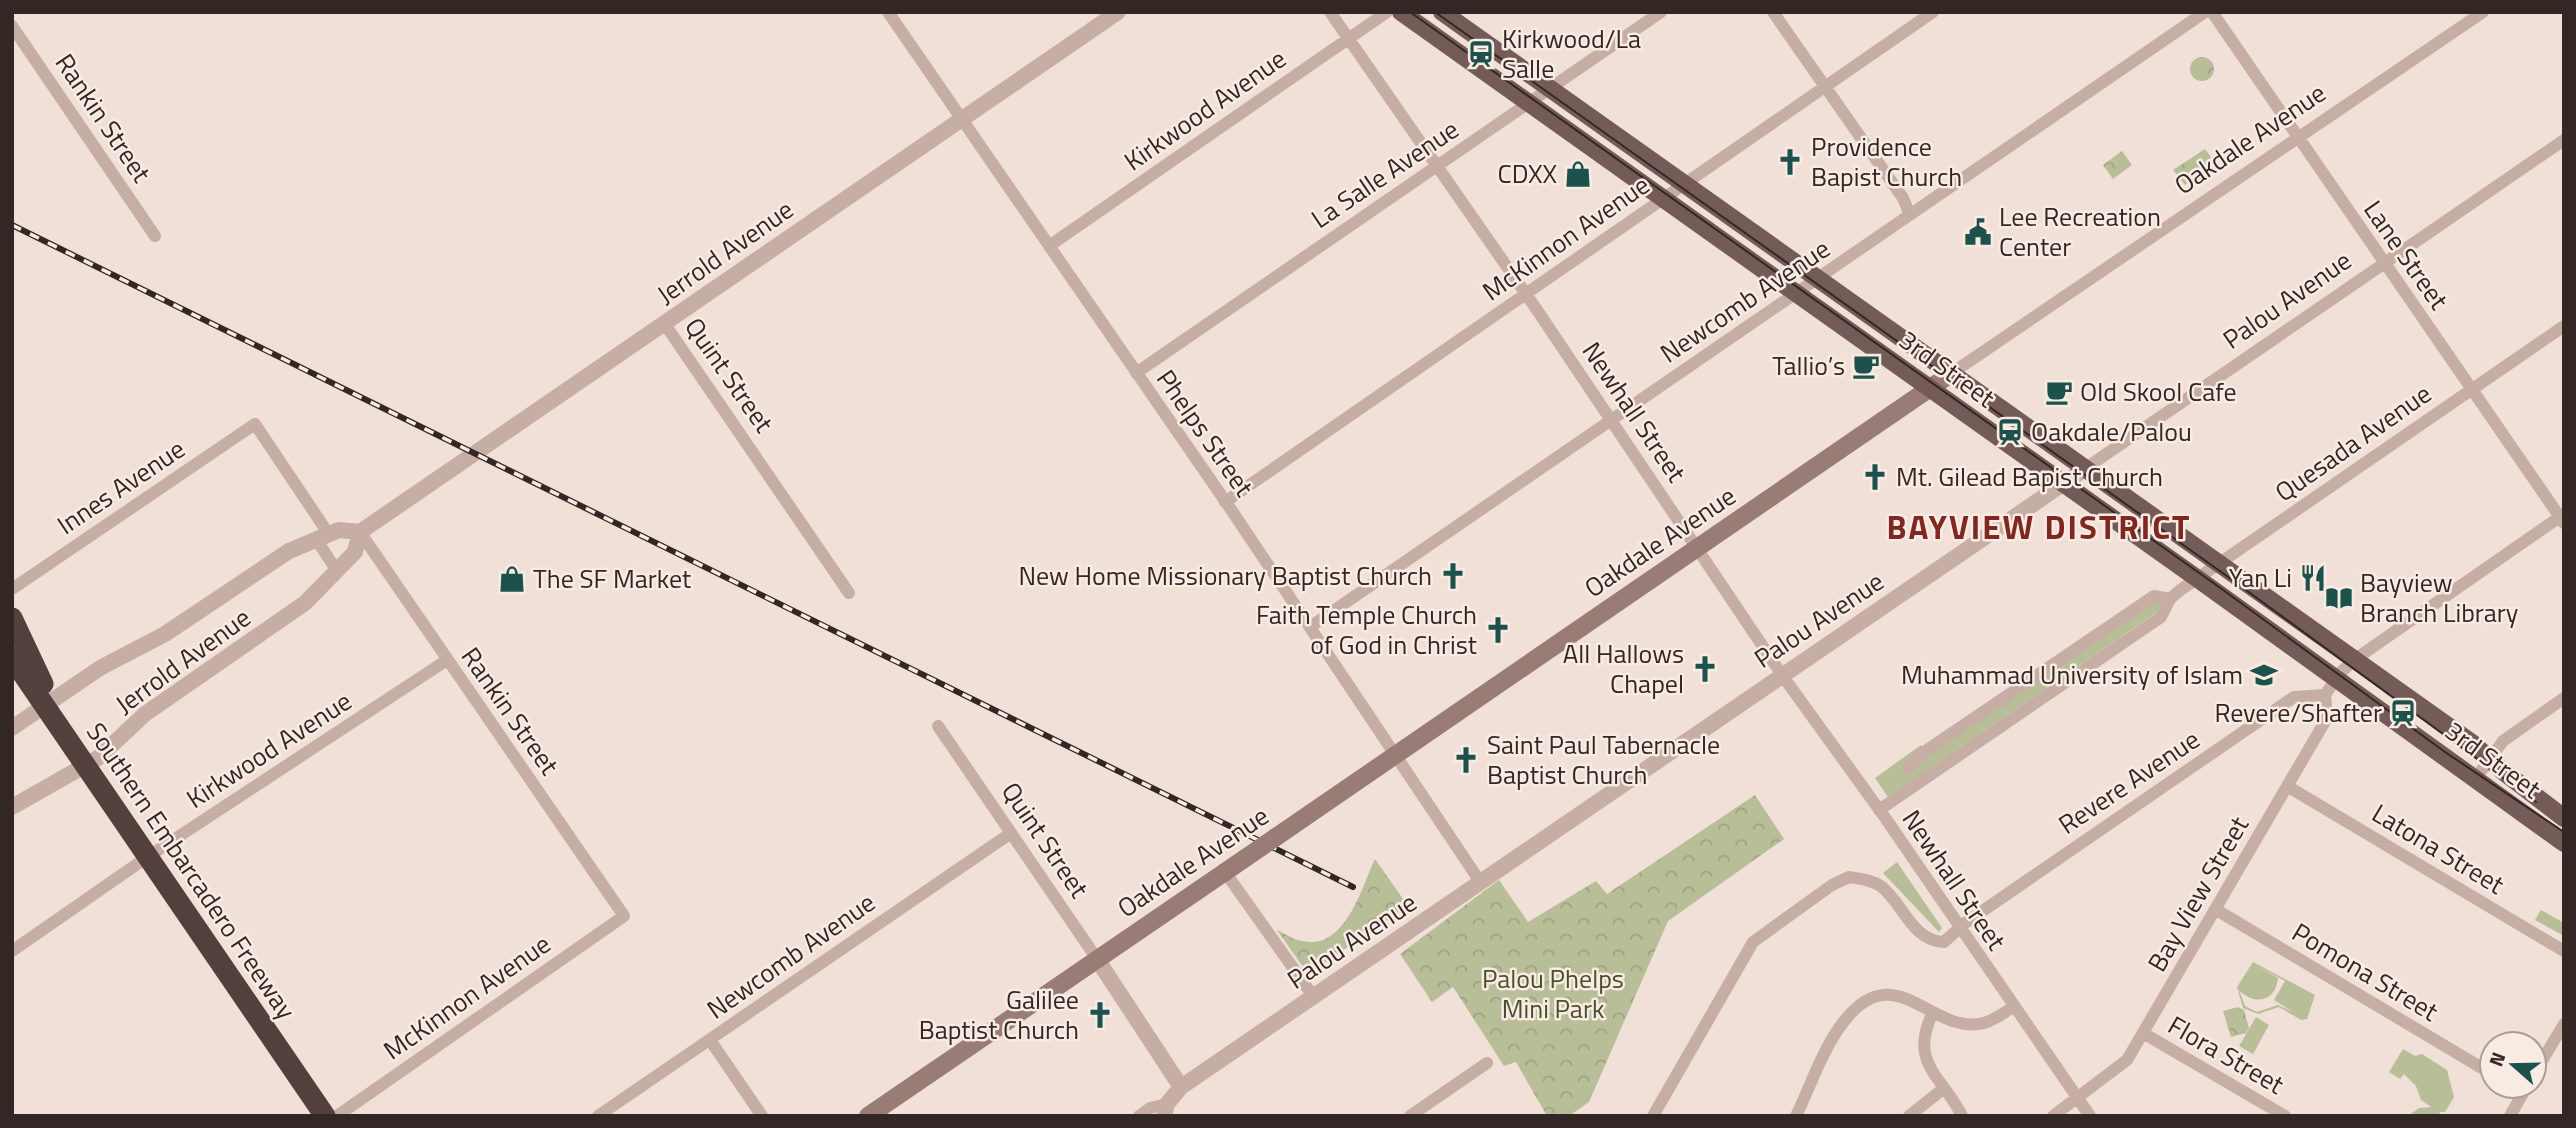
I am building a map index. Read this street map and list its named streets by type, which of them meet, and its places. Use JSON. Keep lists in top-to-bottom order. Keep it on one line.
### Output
{"streets":{"highway":["Southern Embarcadero Freeway"],"main road":["Oakdale Avenue","3rd Street"],"street":["Kirkwood Avenue","Rankin Street","La Salle Avenue","McKinnon Avenue","Jerrold Avenue","Lane Street","Palou Avenue","Newcomb Avenue","Quint Street","Newhall Street","Phelps Street","Quesada Avenue","Innes Avenue","Revere Avenue","Latona Street","Bay View Street","Pomona Street","Flora Street"]},"crossings":[["Kirkwood Avenue","Rankin Street"],["Kirkwood Avenue","Newhall Street"],["Kirkwood Avenue","Phelps Street"],["Rankin Street","McKinnon Avenue"],["Rankin Street","Jerrold Avenue"],["Oakdale Avenue","Lane Street"],["Oakdale Avenue","3rd Street"],["Oakdale Avenue","Quint Street"],["Oakdale Avenue","Newhall Street"],["Oakdale Avenue","Phelps Street"],["La Salle Avenue","3rd Street"],["La Salle Avenue","Newhall Street"],["La Salle Avenue","Phelps Street"],["McKinnon Avenue","3rd Street"],["McKinnon Avenue","Newhall Street"],["McKinnon Avenue","Phelps Street"],["Jerrold Avenue","Quint Street"],["Jerrold Avenue","Phelps Street"],["Jerrold Avenue","Innes Avenue"],["Lane Street","Palou Avenue"],["Lane Street","Quesada Avenue"],["Palou Avenue","3rd Street"],["Palou Avenue","Quint Street"],["Palou Avenue","Newhall Street"],["Palou Avenue","Phelps Street"],["Newcomb Avenue","3rd Street"],["Newcomb Avenue","Quint Street"],["Newcomb Avenue","Newhall Street"],["Newcomb Avenue","Phelps Street"],["3rd Street","Quesada Avenue"],["Newhall Street","Quesada Avenue"],["Newhall Street","Revere Avenue"],["Newhall Street","Bay View Street"],["Revere Avenue","Bay View Street"],["Latona Street","Bay View Street"],["Bay View Street","Pomona Street"],["Bay View Street","Flora Street"]],"districts":["BAYVIEW DISTRICT"],"parks":["Palou Phelps Mini Park"],"places":{"station":["Kirkwood/La Salle","Oakdale/Palou","Revere/Shafter"],"church":["Providence Bapist Church","Mt. Gilead Bapist Church","New Home Missionary Baptist Church","Faith Temple Church of God in Christ","All Hallows Chapel","Saint Paul Tabernacle Baptist Church","Galilee Baptist Church"],"shop":["CDXX","The SF Market"],"public building":["Lee Recreation Center"],"cafe":["Tallio’s","Old Skool Cafe"],"restaurant":["Yan Li"],"library":["Bayview Branch Library"],"school or university":["Muhammad University of Islam"]},"north":"left"}
